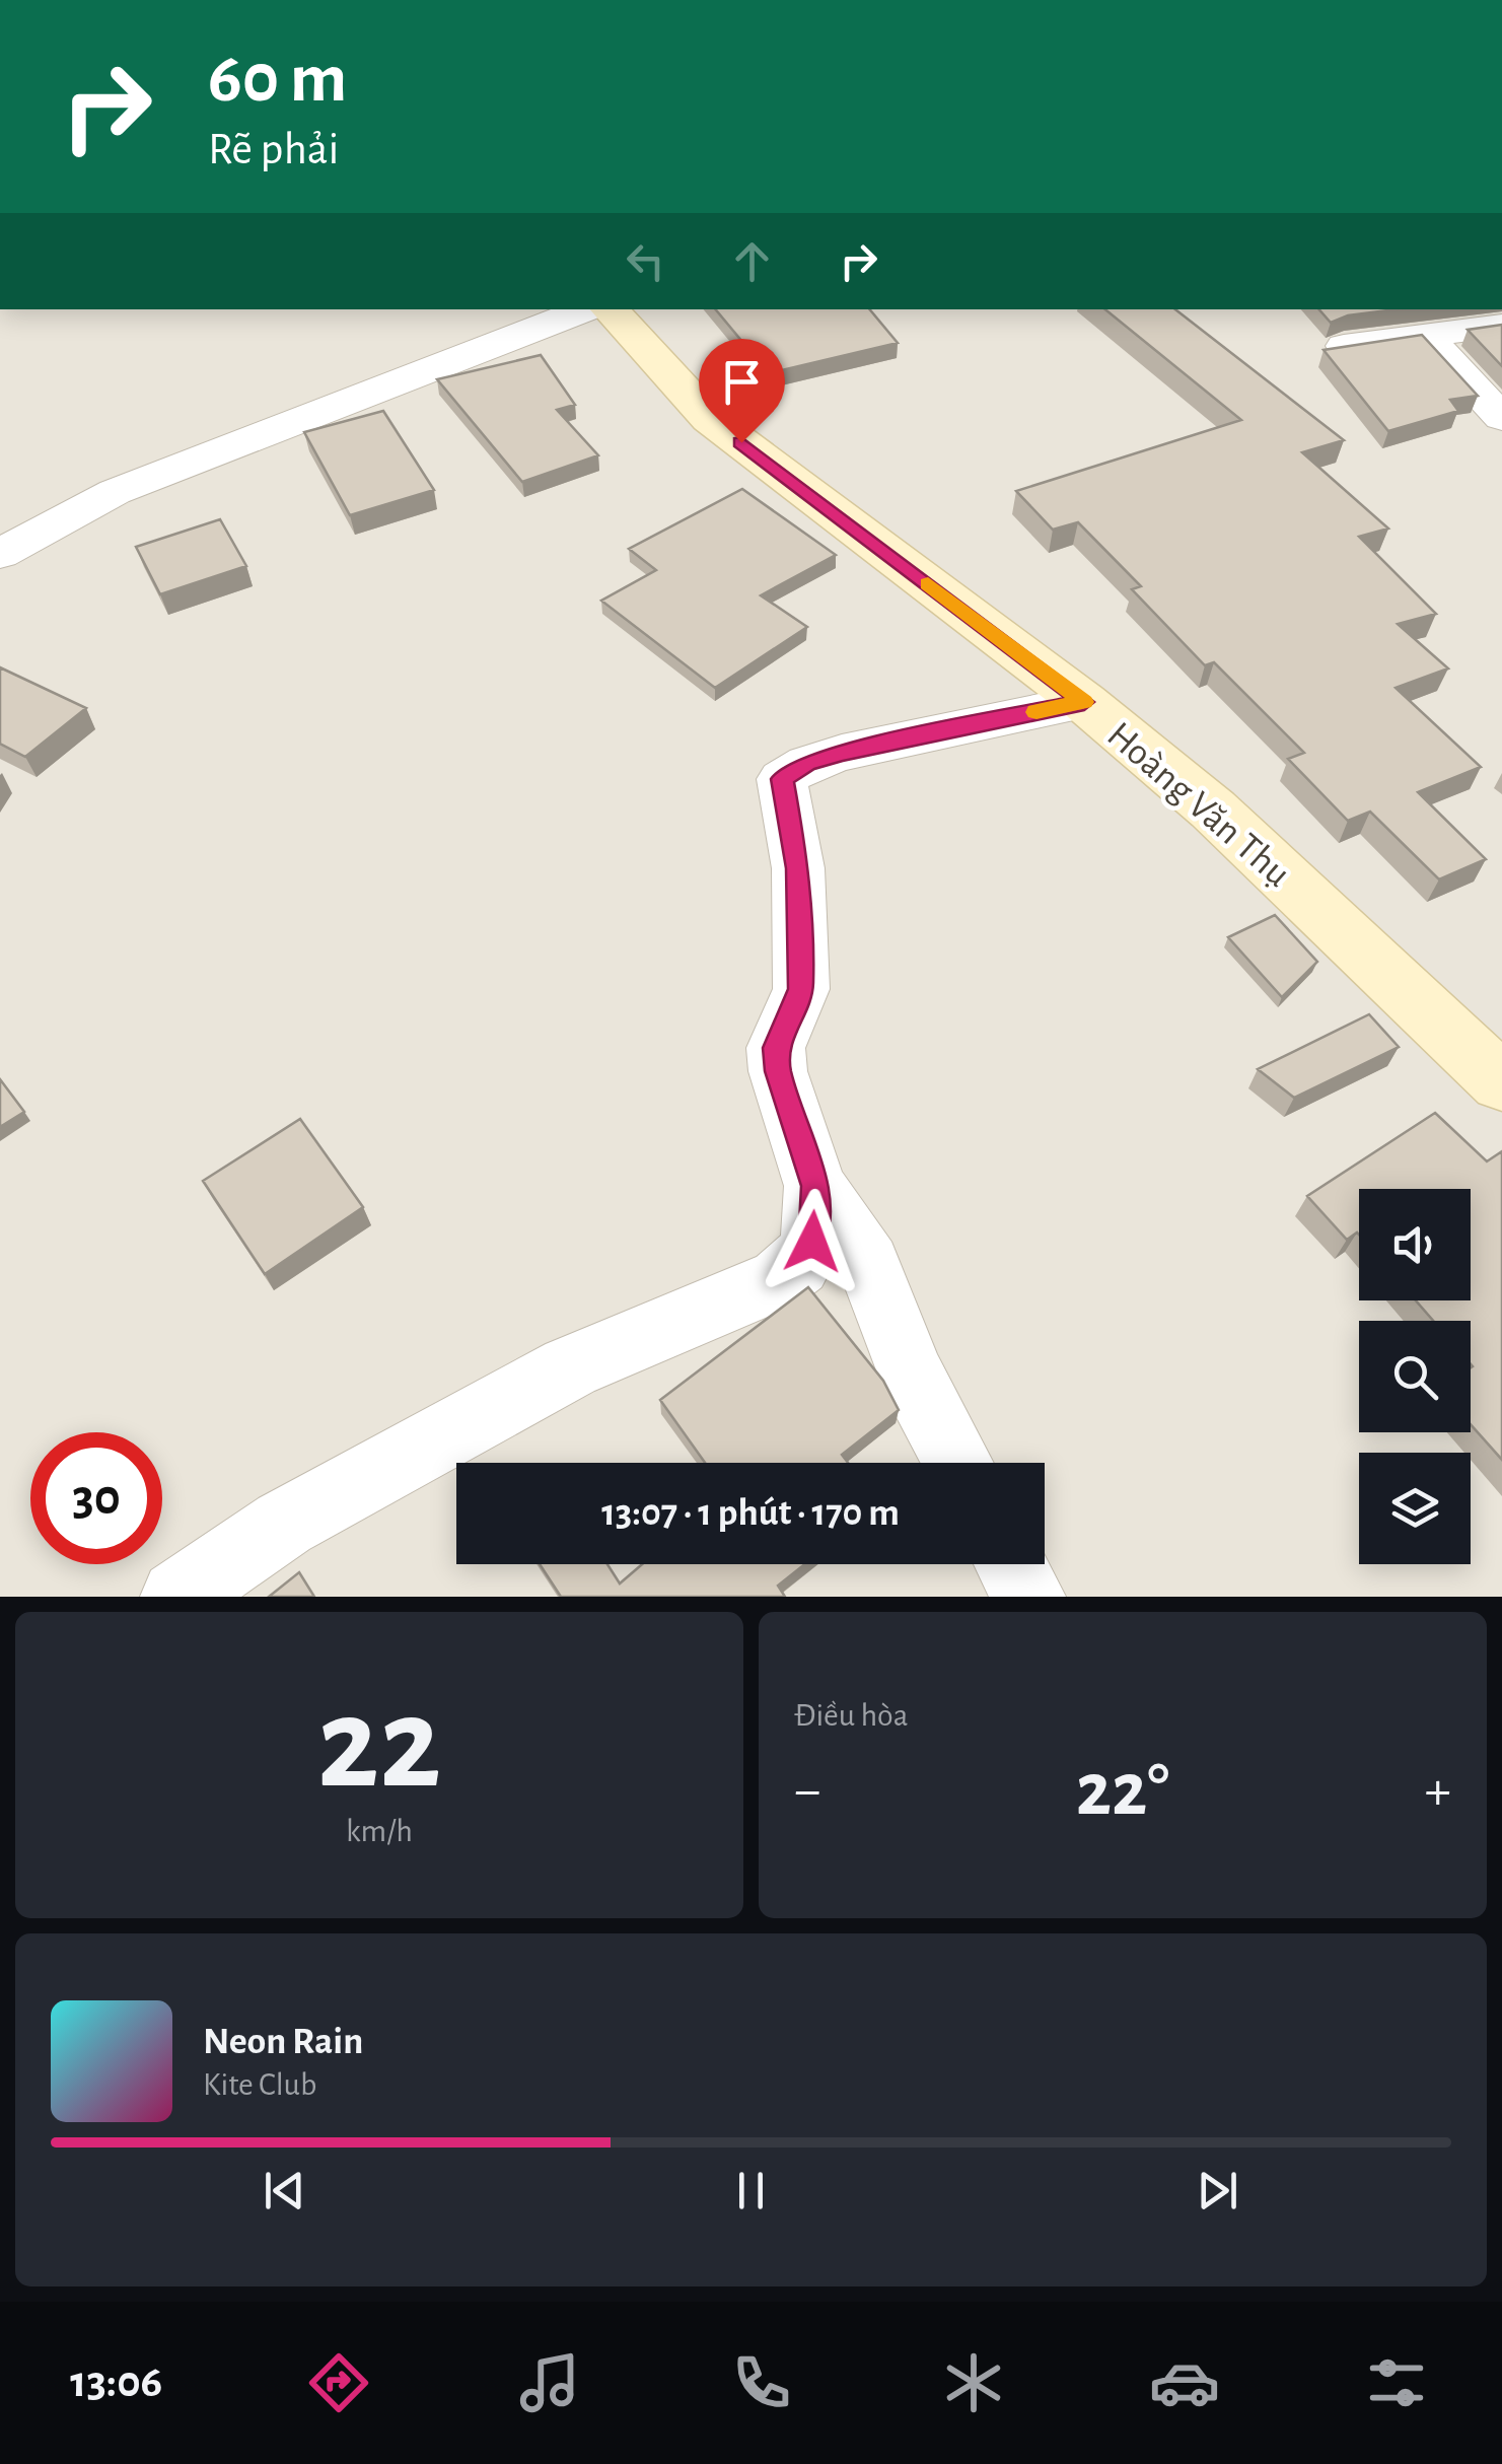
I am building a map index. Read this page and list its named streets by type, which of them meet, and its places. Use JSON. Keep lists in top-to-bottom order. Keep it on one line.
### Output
{"streets":{"main road":["Hoàng Văn Thụ"]},"page":{"turn":["60 m","Rẽ phải"],"limit":"30","trip":"13:07 · 1 phút · 170 m","tile":[["22","km/h"],"Điều hòa"],"heat":["−","22°","+"],"song":["Neon Rain","Kite Club"],"tabs":"13:06"}}
